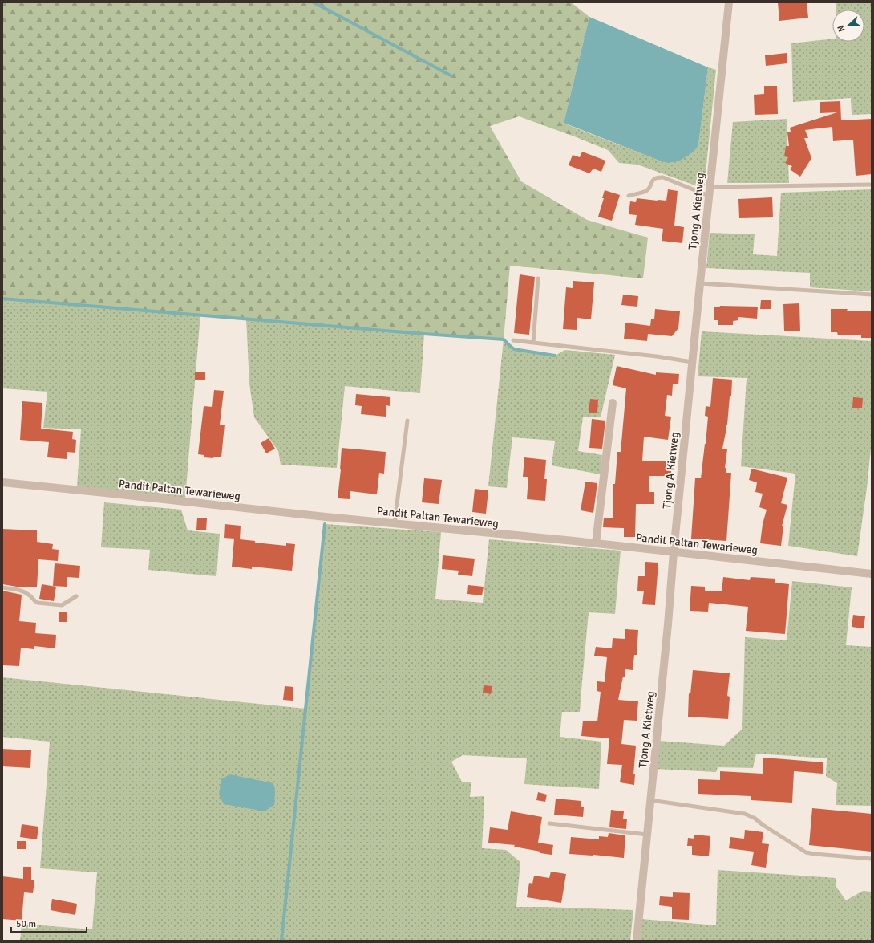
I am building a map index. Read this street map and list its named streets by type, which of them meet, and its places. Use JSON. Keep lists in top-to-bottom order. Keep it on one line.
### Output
{"streets":{"street":["Tjong A Kietweg","Pandit Paltan Tewarieweg"]},"crossings":[["Tjong A Kietweg","Pandit Paltan Tewarieweg"]],"scale_bar":"50 m","north":"left"}
